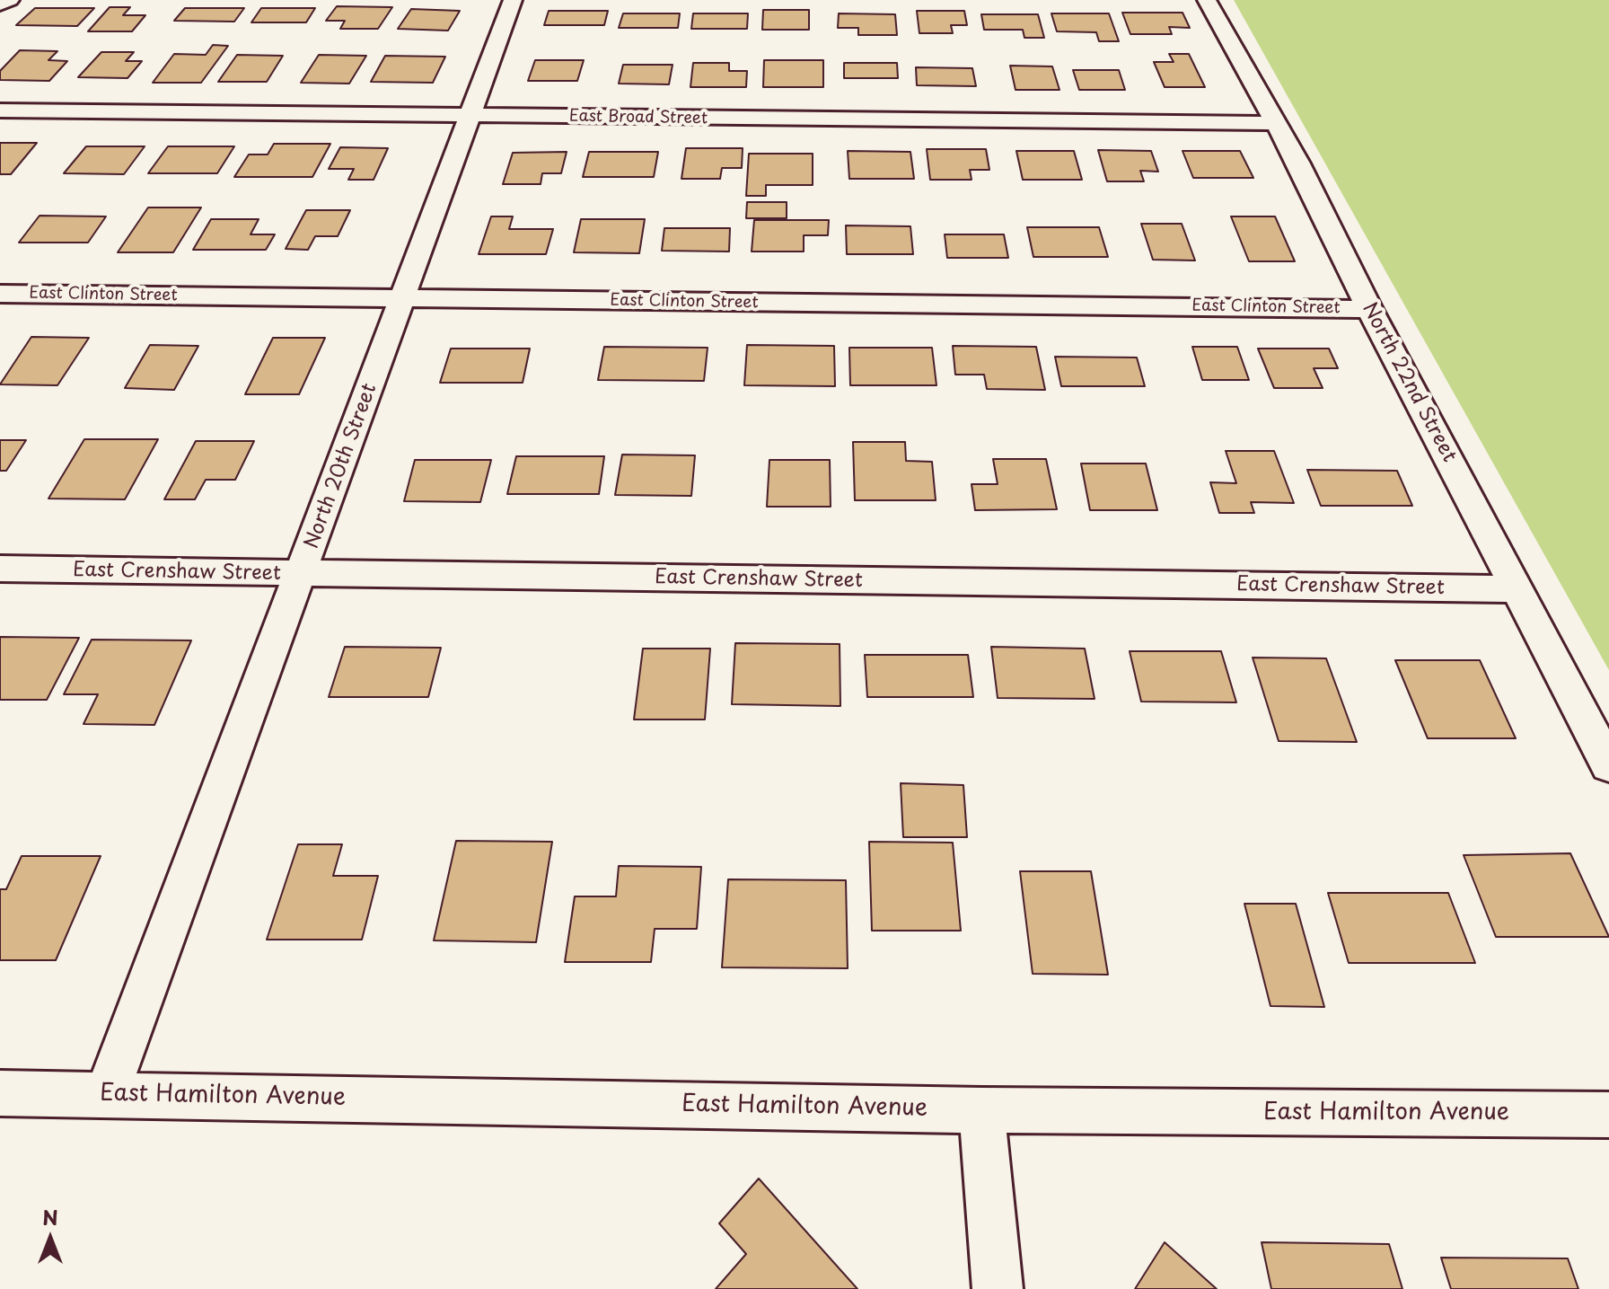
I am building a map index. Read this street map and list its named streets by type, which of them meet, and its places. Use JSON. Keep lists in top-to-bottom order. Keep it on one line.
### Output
{"streets":{"street":["East Broad Street","East Clinton Street","North 22nd Street","North 20th Street","East Crenshaw Street","East Hamilton Avenue"]},"crossings":[["East Broad Street","North 22nd Street"],["East Broad Street","North 20th Street"],["East Clinton Street","North 22nd Street"],["East Clinton Street","North 20th Street"],["North 22nd Street","East Crenshaw Street"],["North 20th Street","East Crenshaw Street"],["North 20th Street","East Hamilton Avenue"]],"north":"top"}
